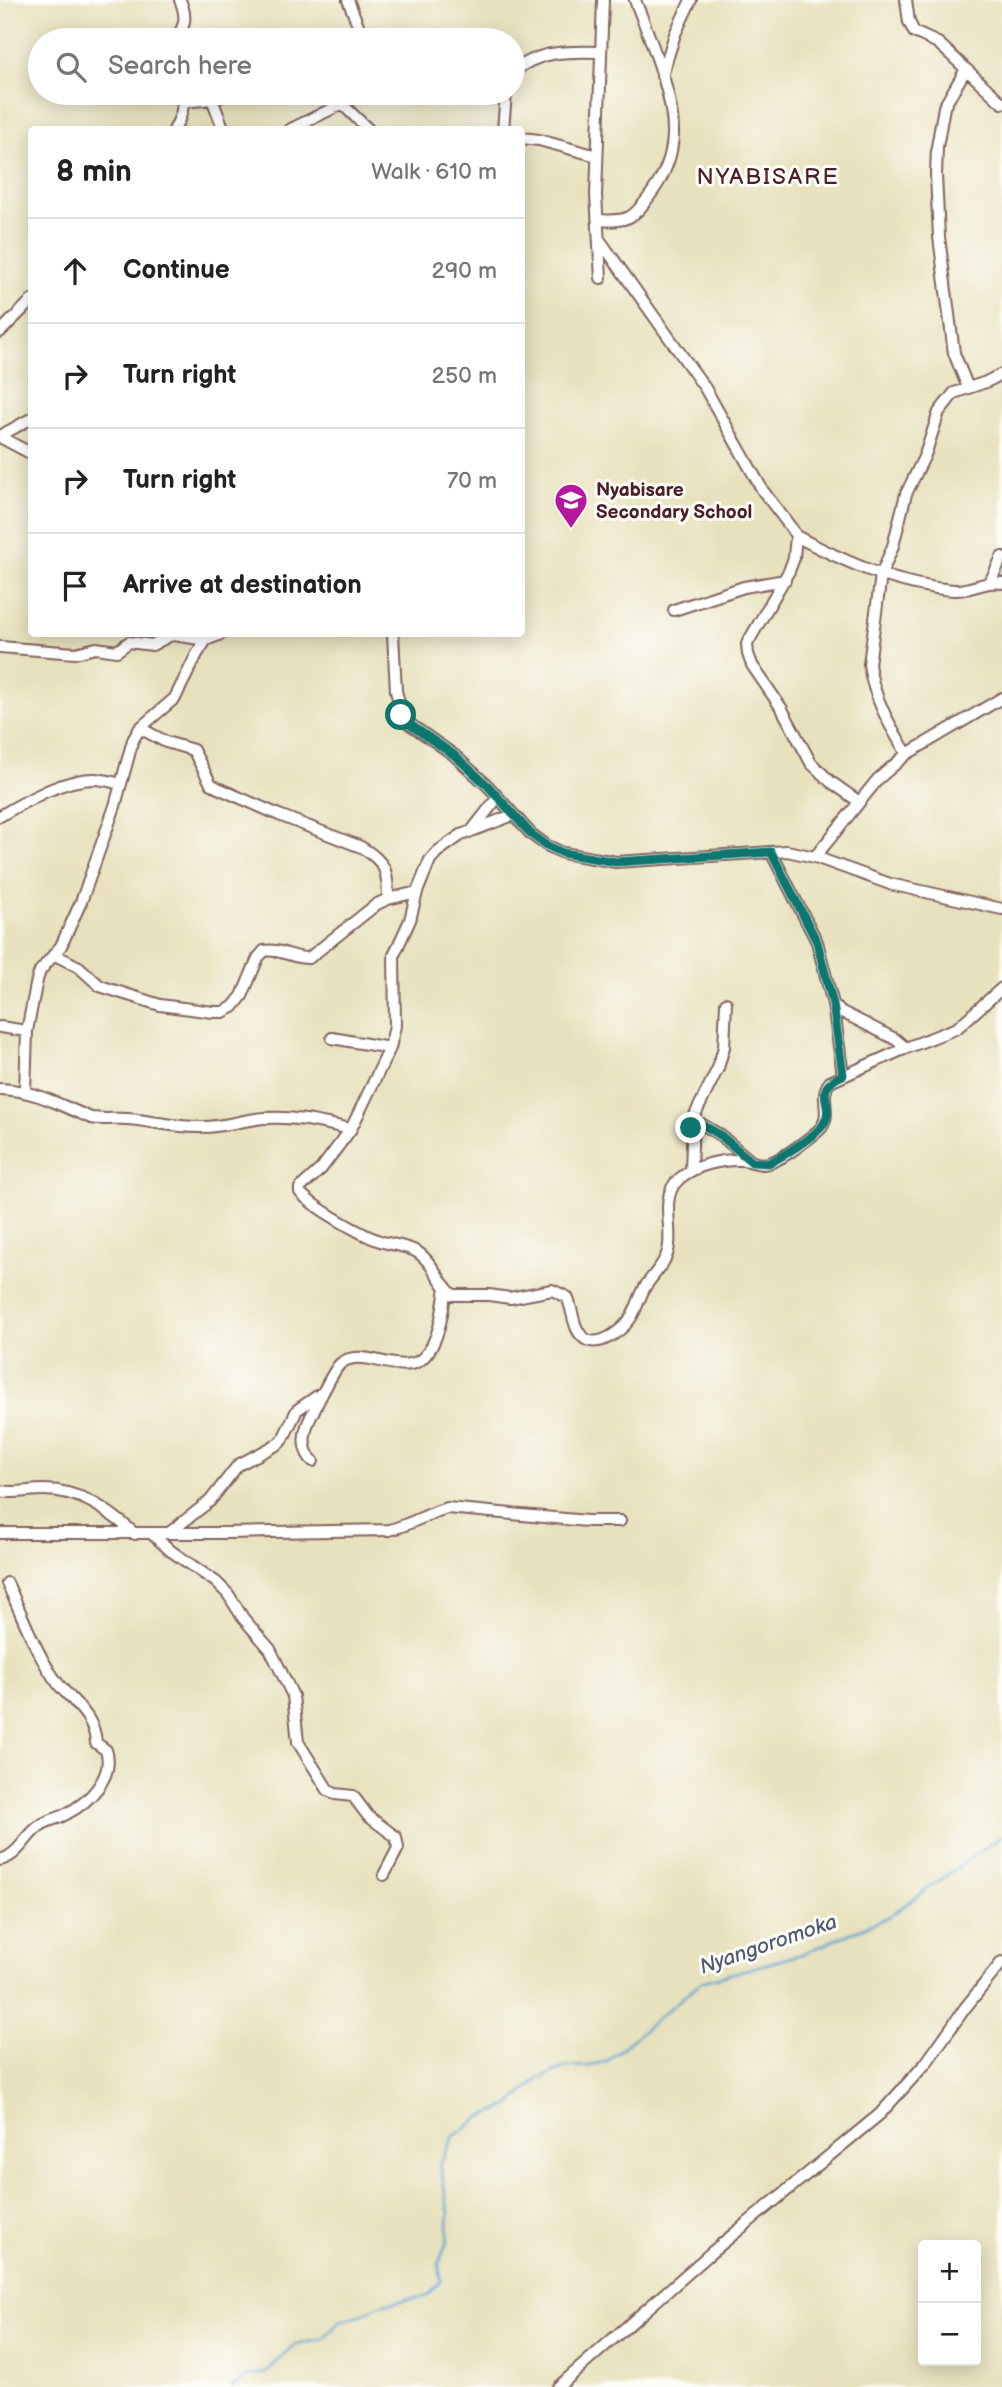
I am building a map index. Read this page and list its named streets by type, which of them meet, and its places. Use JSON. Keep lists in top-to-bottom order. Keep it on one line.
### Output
{"districts":["NYABISARE"],"water":["Nyangoromoka"],"places":{"school or university":["Nyabisare Secondary School"]},"page":{"search":"Search here","heading":["8 min","Walk · 610 m"],"list":[["Continue","290 m"],["Turn right","250 m"],["Turn right","70 m"],"Arrive at destination"],"map_buttons":["+","−"]}}
